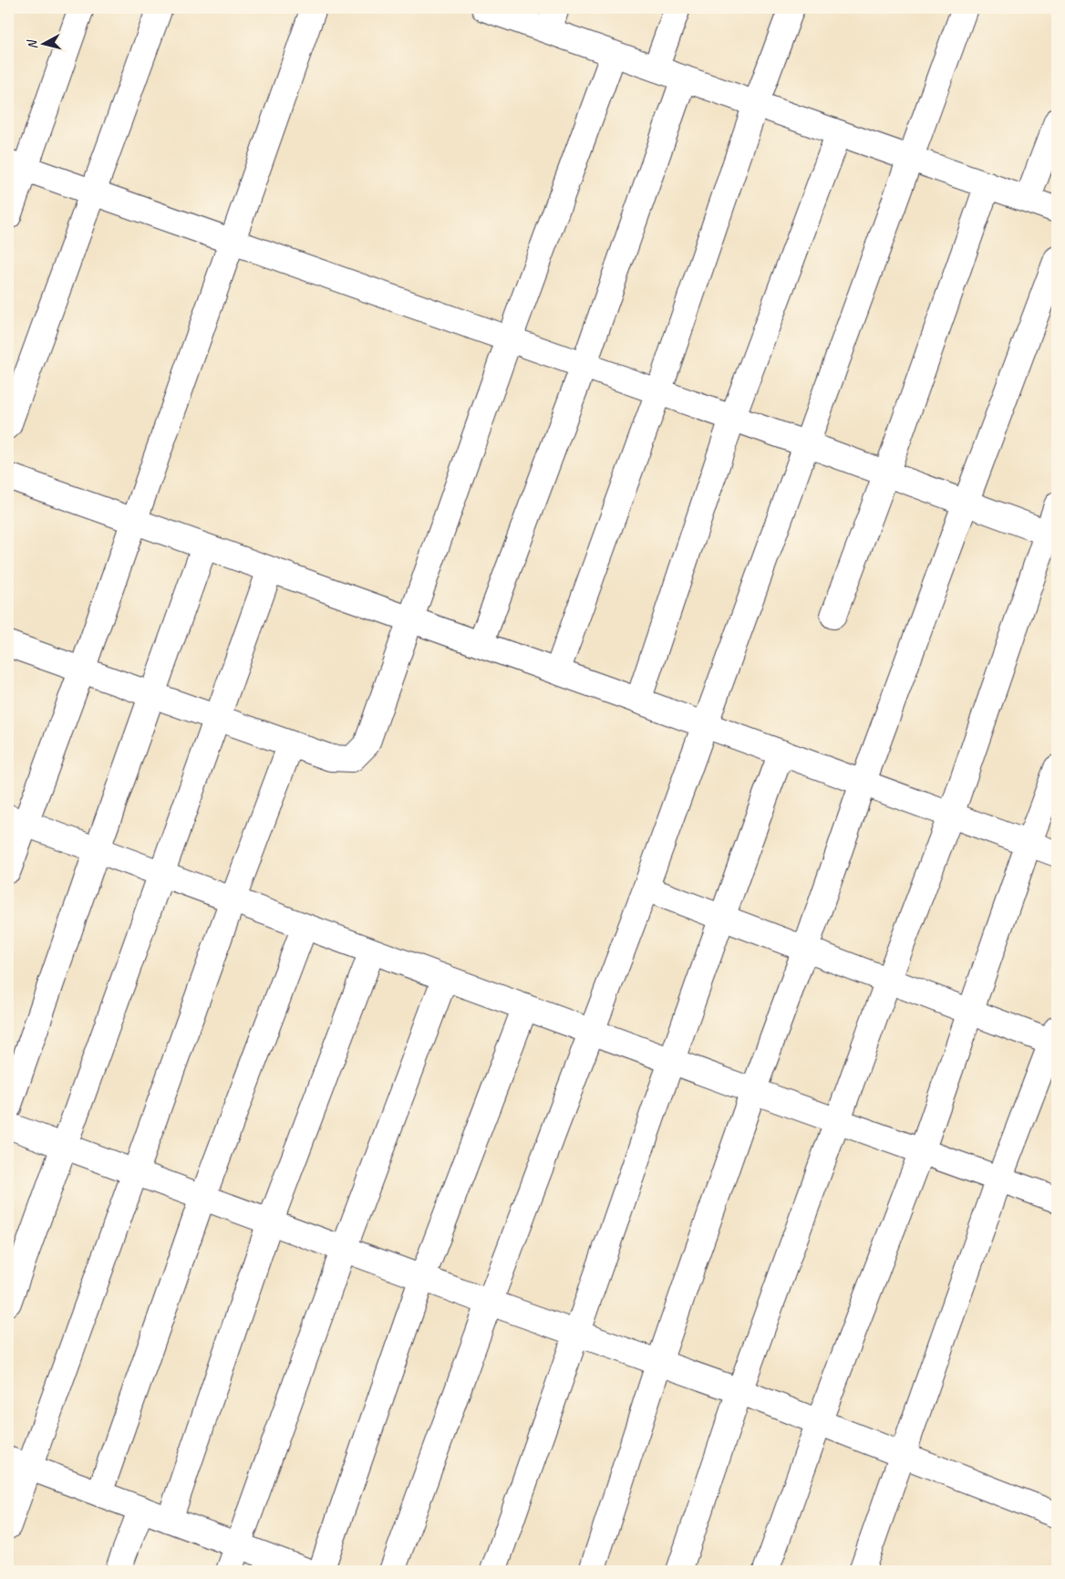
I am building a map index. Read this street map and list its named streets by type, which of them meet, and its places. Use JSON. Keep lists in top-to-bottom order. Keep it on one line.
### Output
{"north":"left"}
